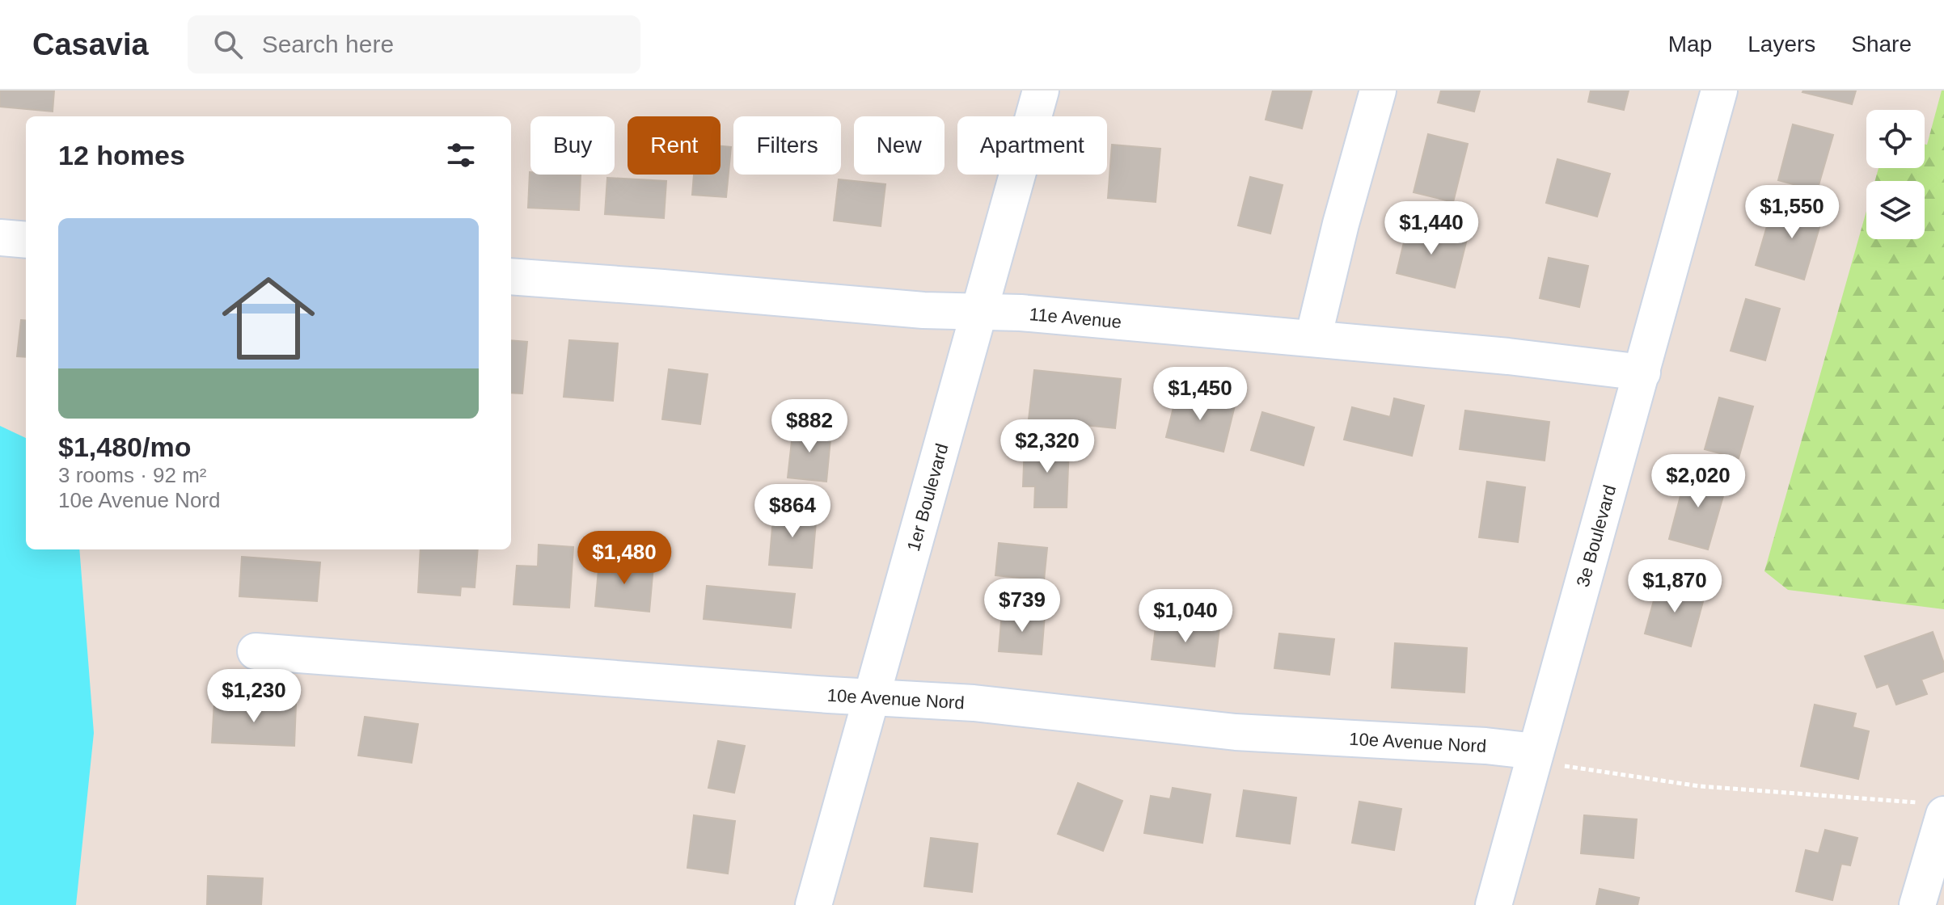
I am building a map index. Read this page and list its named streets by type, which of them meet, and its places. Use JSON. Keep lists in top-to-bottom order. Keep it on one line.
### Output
{"streets":{"street":["11e Avenue","1er Boulevard","3e Boulevard","10e Avenue Nord"]},"crossings":[["11e Avenue","1er Boulevard"],["11e Avenue","3e Boulevard"],["1er Boulevard","10e Avenue Nord"],["3e Boulevard","10e Avenue Nord"]],"page":{"header":"Casavia","search":"Search here","nav":["Map","Layers","Share"],"chip":["Buy","Rent","Filters","New","Apartment"],"heading":"12 homes","price":["$1,550","$1,440","$1,450","$882","$2,320","$2,020","$864","$1,480","$1,870","$739","$1,040","$1,230"],"list":[{"name":"$1,480/mo","note":"3 rooms · 92 m² · 10e Avenue Nord"}]}}
